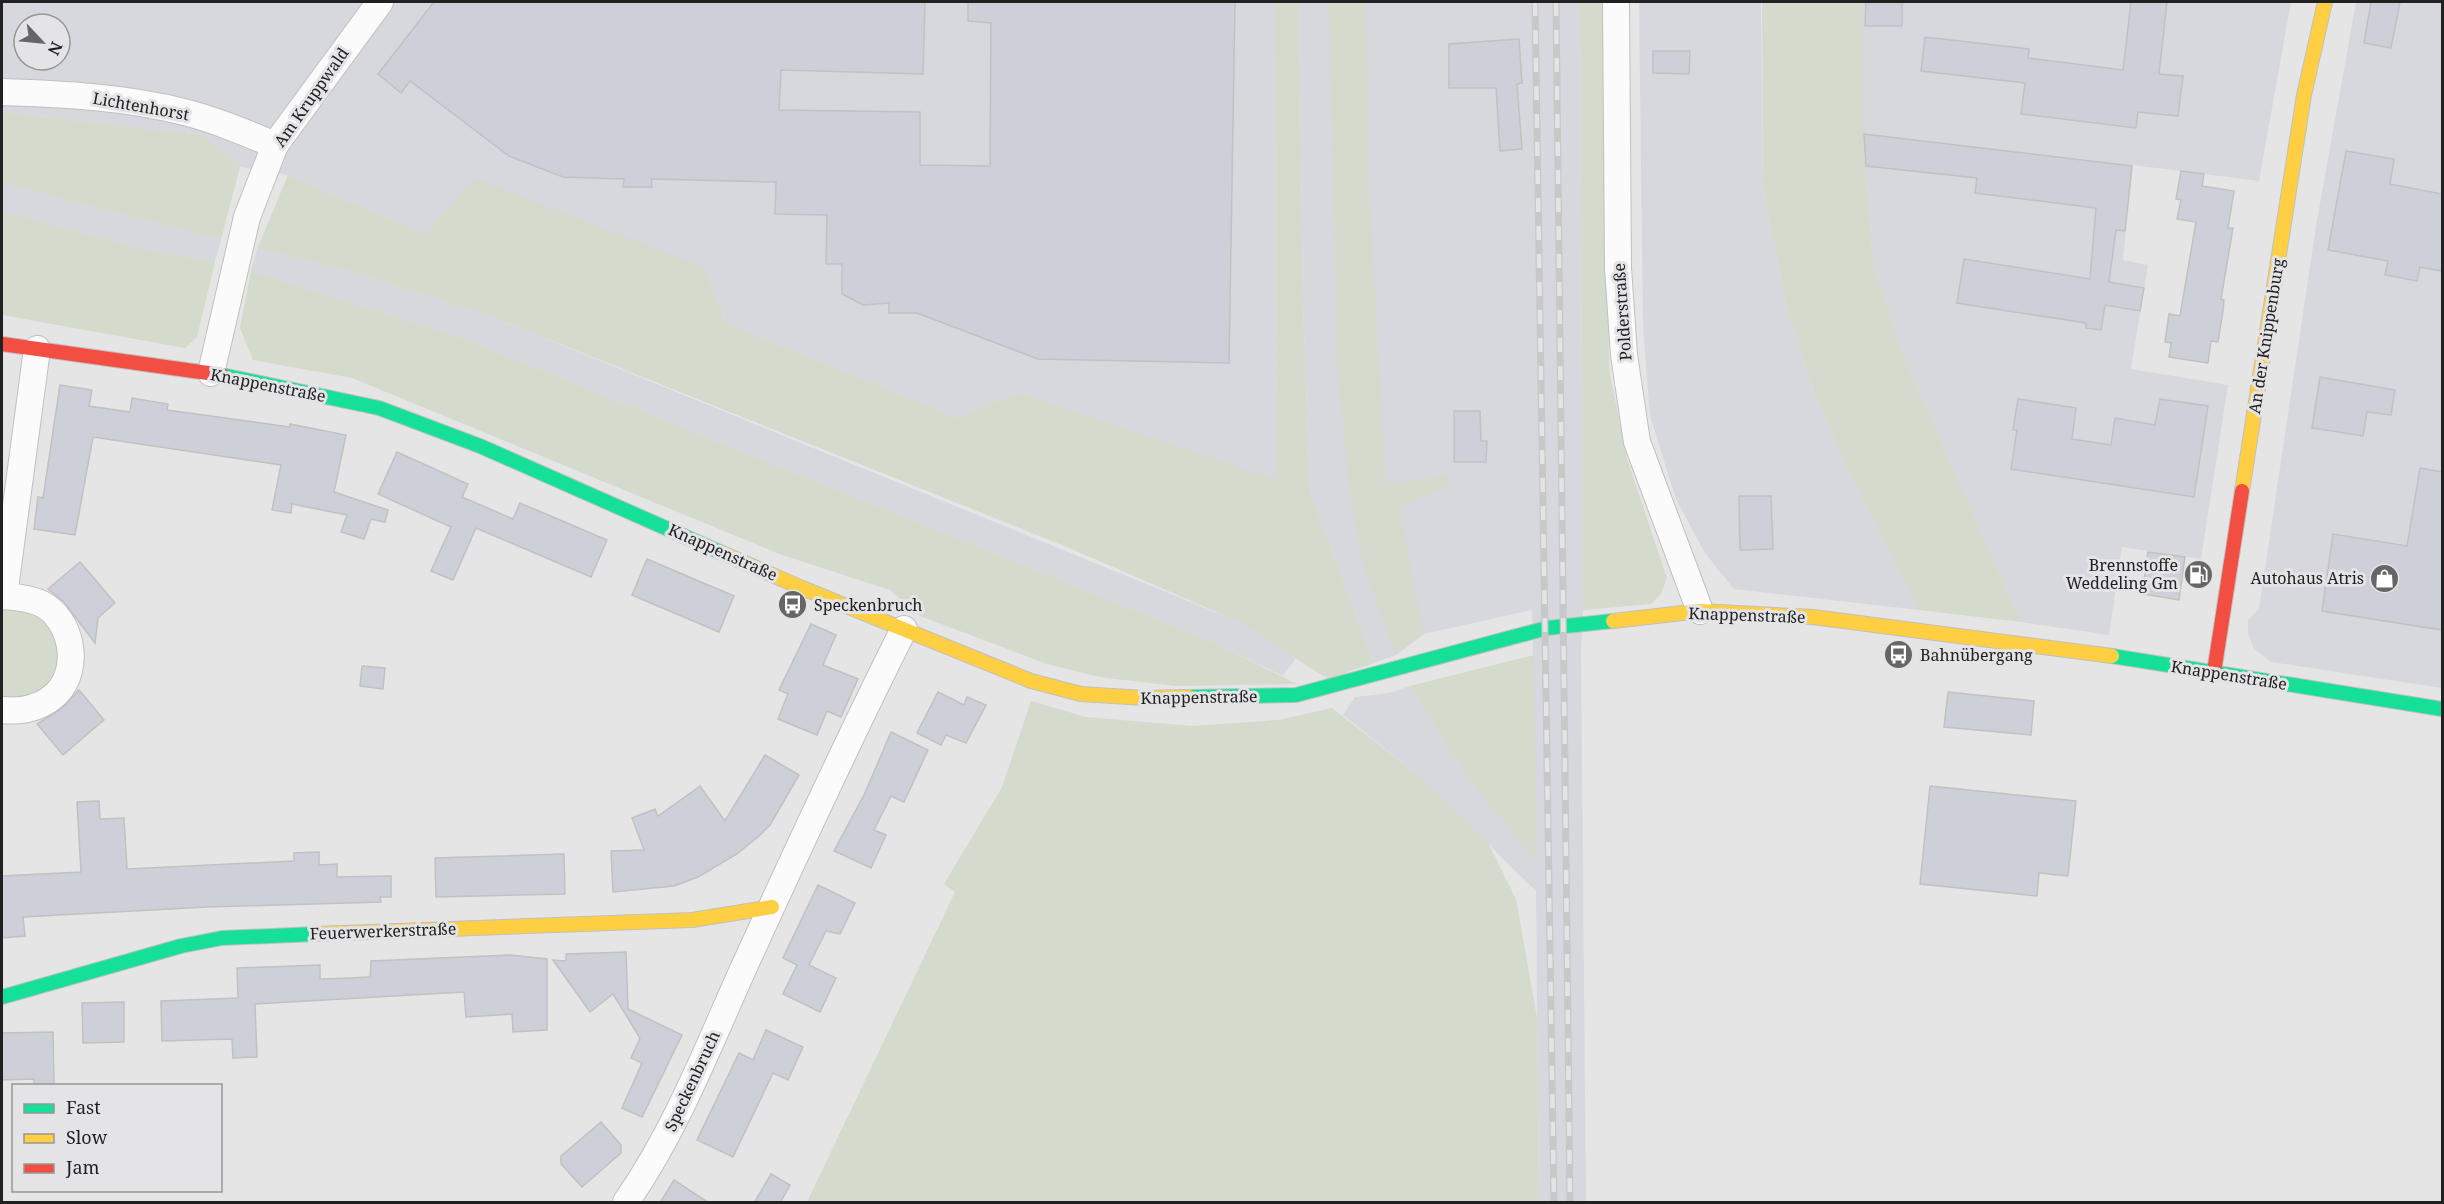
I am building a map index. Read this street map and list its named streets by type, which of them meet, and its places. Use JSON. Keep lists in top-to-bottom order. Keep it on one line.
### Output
{"streets":{"street":["Am Kruppwald","Lichtenhorst","Polderstraße","An der Knippenburg","Knappenstraße","Feuerwerkerstraße","Speckenbruch"]},"crossings":[["Am Kruppwald","Lichtenhorst"],["Am Kruppwald","Knappenstraße"],["Polderstraße","Knappenstraße"],["An der Knippenburg","Knappenstraße"],["Knappenstraße","Speckenbruch"],["Feuerwerkerstraße","Speckenbruch"]],"places":{"fuel station":["Brennstoffe Weddeling Gm"],"shop":["Autohaus Atris"],"bus stop":["Speckenbruch","Bahnübergang"]},"legend":["Fast","Slow","Jam"],"north":"bottom right"}
